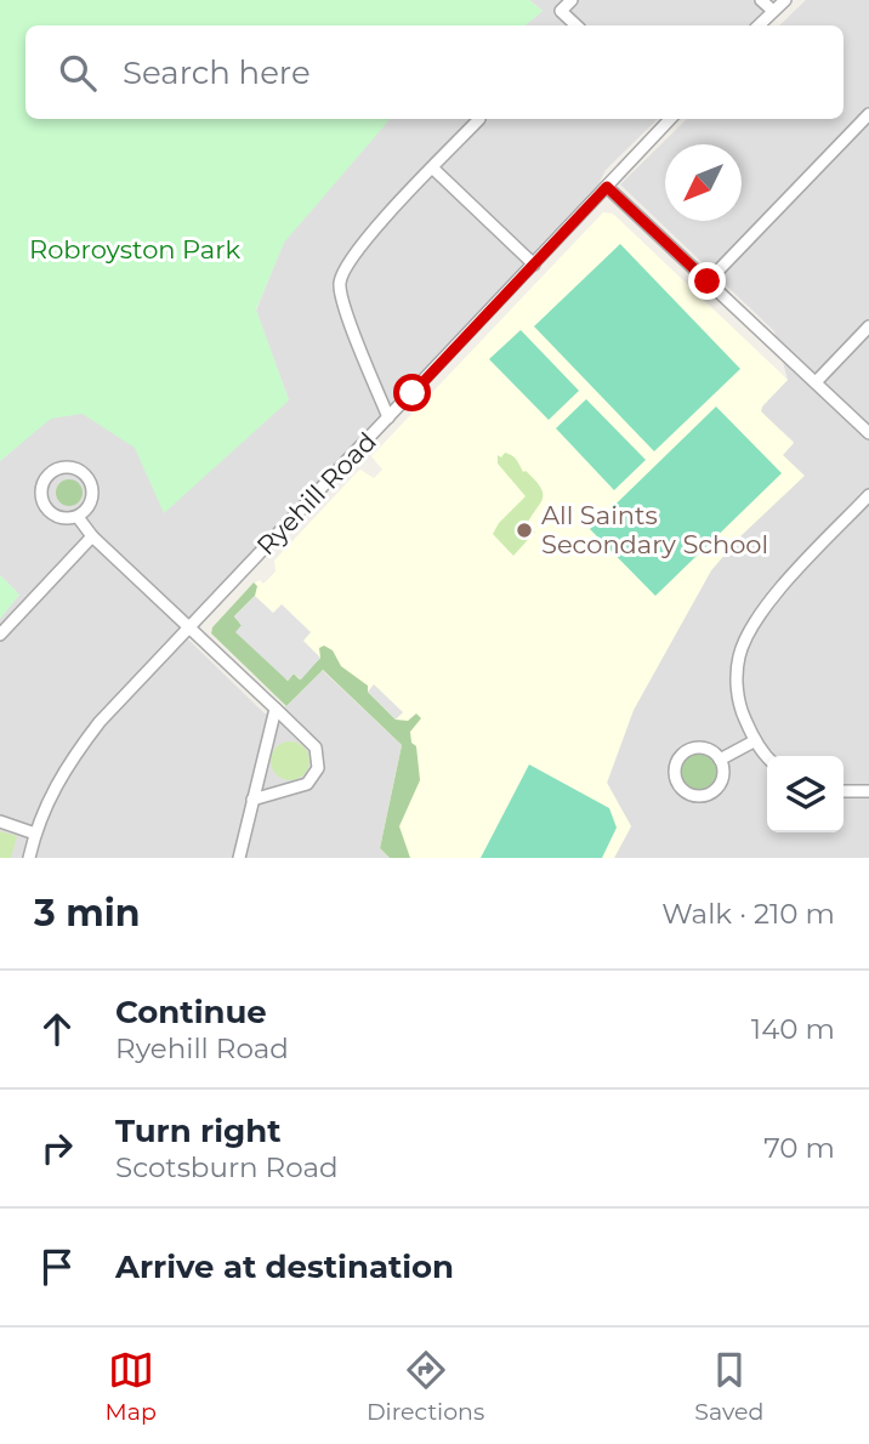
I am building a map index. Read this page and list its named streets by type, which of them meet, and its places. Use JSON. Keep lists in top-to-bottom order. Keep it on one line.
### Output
{"streets":{"street":["Ryehill Road"]},"parks":["Robroyston Park"],"places":["All Saints Secondary School"],"north":"bottom left","page":{"search":"Search here","heading":["3 min","Walk · 210 m"],"list":[["Continue","Ryehill Road","140 m"],["Turn right","Scotsburn Road","70 m"],"Arrive at destination"],"nav":["Map","Directions","Saved"]}}
